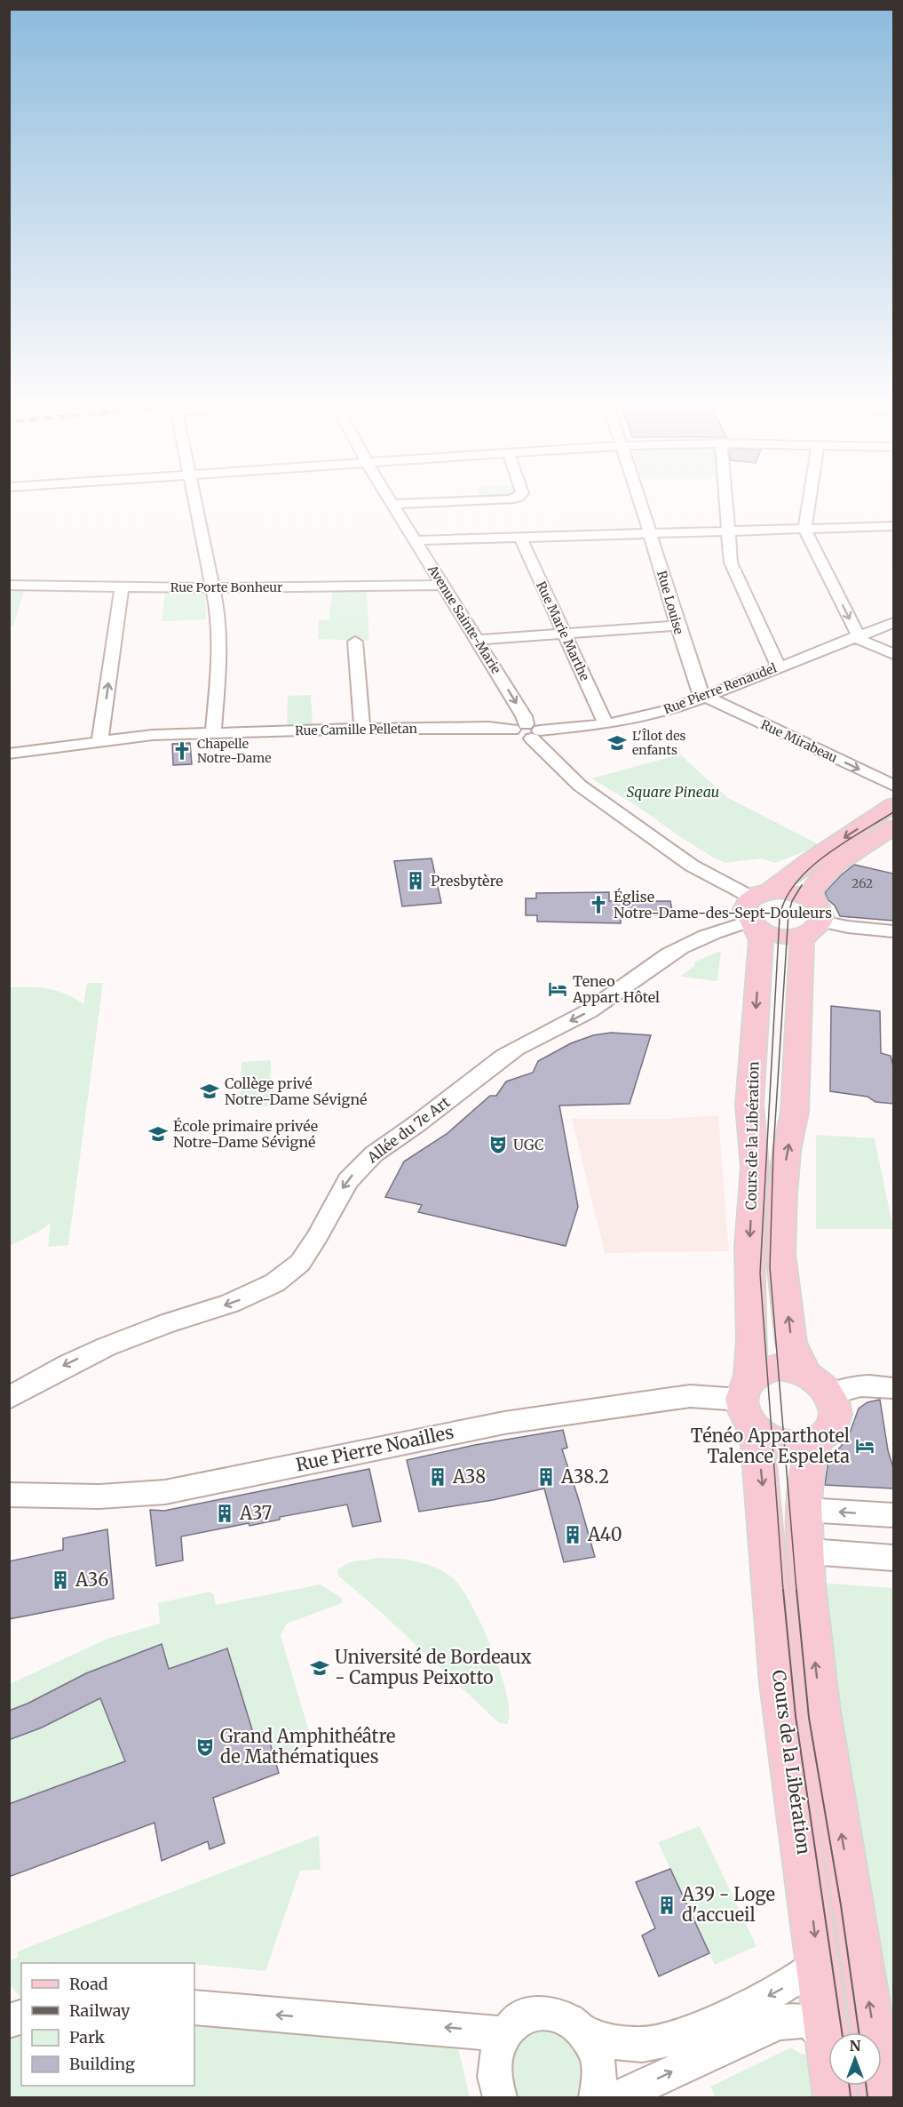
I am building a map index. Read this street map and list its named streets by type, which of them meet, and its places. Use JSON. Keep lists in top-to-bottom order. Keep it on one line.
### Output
{"streets":{"main road":["Cours de la Libération"],"street":["Rue Porte Bonheur","Rue Louise","Avenue Sainte-Marie","Rue Marie Marthe","Rue Pierre Renaudel","Rue Camille Pelletan","Rue Mirabeau","Allée du 7e Art","Rue Pierre Noailles"]},"crossings":[["Rue Porte Bonheur","Avenue Sainte-Marie"],["Rue Louise","Rue Pierre Renaudel"],["Rue Louise","Rue Mirabeau"],["Avenue Sainte-Marie","Rue Pierre Renaudel"],["Avenue Sainte-Marie","Rue Camille Pelletan"],["Rue Marie Marthe","Rue Pierre Renaudel"],["Rue Pierre Renaudel","Rue Camille Pelletan"],["Rue Pierre Renaudel","Rue Mirabeau"],["Allée du 7e Art","Cours de la Libération"],["Cours de la Libération","Rue Pierre Noailles"]],"one_way":["Avenue Sainte-Marie","Allée du 7e Art"],"parks":["Square Pineau"],"places":{"school or university":["L'Îlot des enfants","Collège privé Notre-Dame Sévigné","École primaire privée Notre-Dame Sévigné","Université de Bordeaux - Campus Peixotto"],"church":["Chapelle Notre-Dame","Église Notre-Dame-des-Sept-Douleurs"],"building":["Presbytère","A38","A38.2","A37","A40","A36","A39 - Loge d'accueil"],"hotel":["Teneo Appart Hôtel","Ténéo Apparthotel Talence Espeleta"],"theatre":["UGC","Grand Amphithéâtre de Mathématiques"]},"house_numbers":["262"],"legend":["Road","Railway","Park","Building"],"north":"top"}
